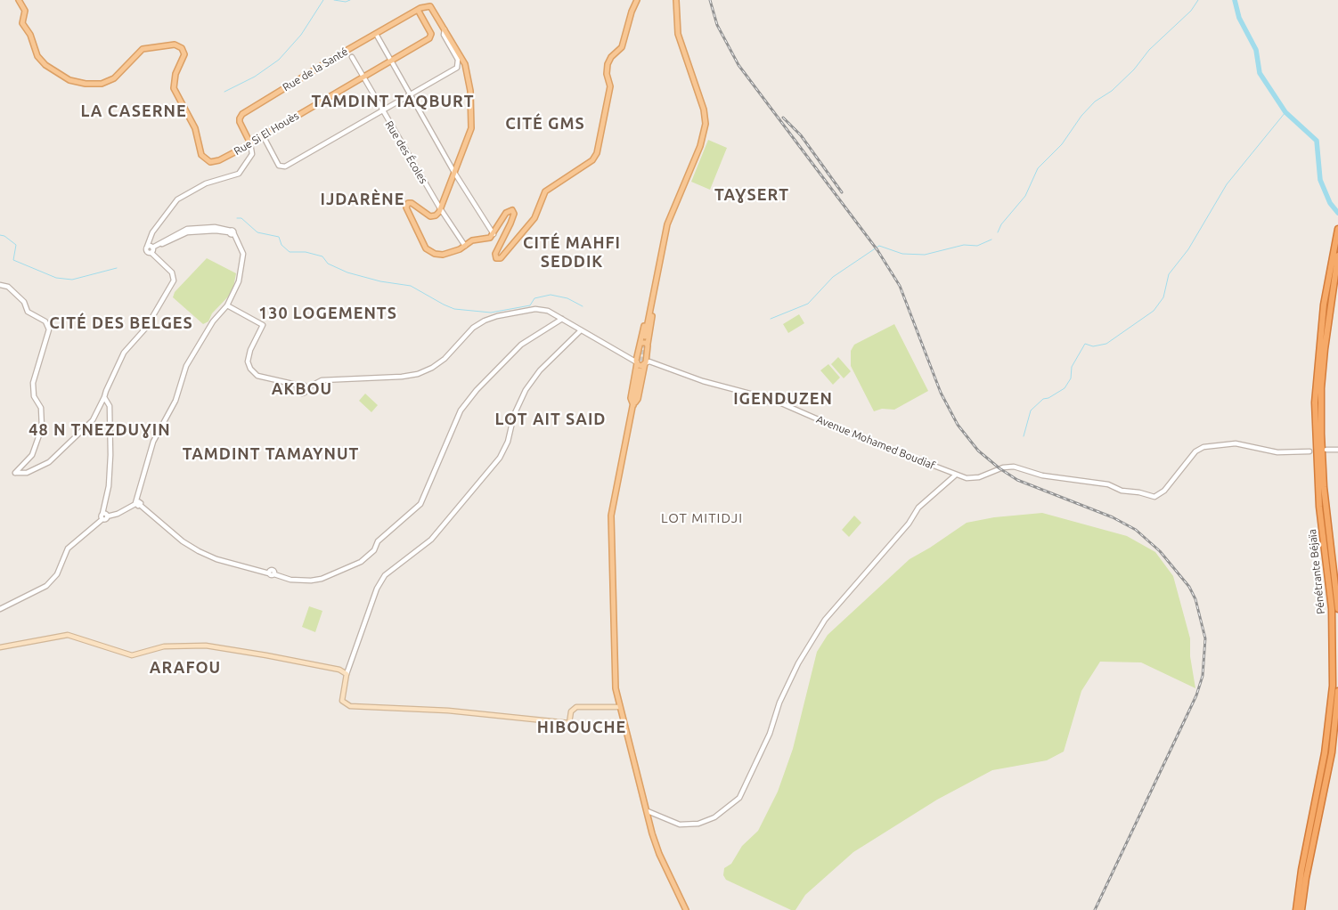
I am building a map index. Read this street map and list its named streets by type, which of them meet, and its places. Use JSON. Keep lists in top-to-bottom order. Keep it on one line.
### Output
{"streets":{"highway":["Pénétrante Béjaïa"],"main road":["Rue de la Santé","Rue Si El Houès"],"street":["Rue des Écoles","Avenue Mohamed Boudiaf"]},"crossings":[["Rue de la Santé","Rue Si El Houès"],["Rue Si El Houès","Rue des Écoles"]],"districts":["TAMDINT TAQBURT","LA CASERNE","CITÉ GMS","TAƔSERT","IJDARÈNE","CITÉ MAHFI SEDDIK","130 LOGEMENTS","CITÉ DES BELGES","AKBOU","IGENDUZEN","LOT AIT SAID","48 N TNEZDUƔIN","TAMDINT TAMAYNUT","LOT MITIDJI","ARAFOU","HIBOUCHE"]}
